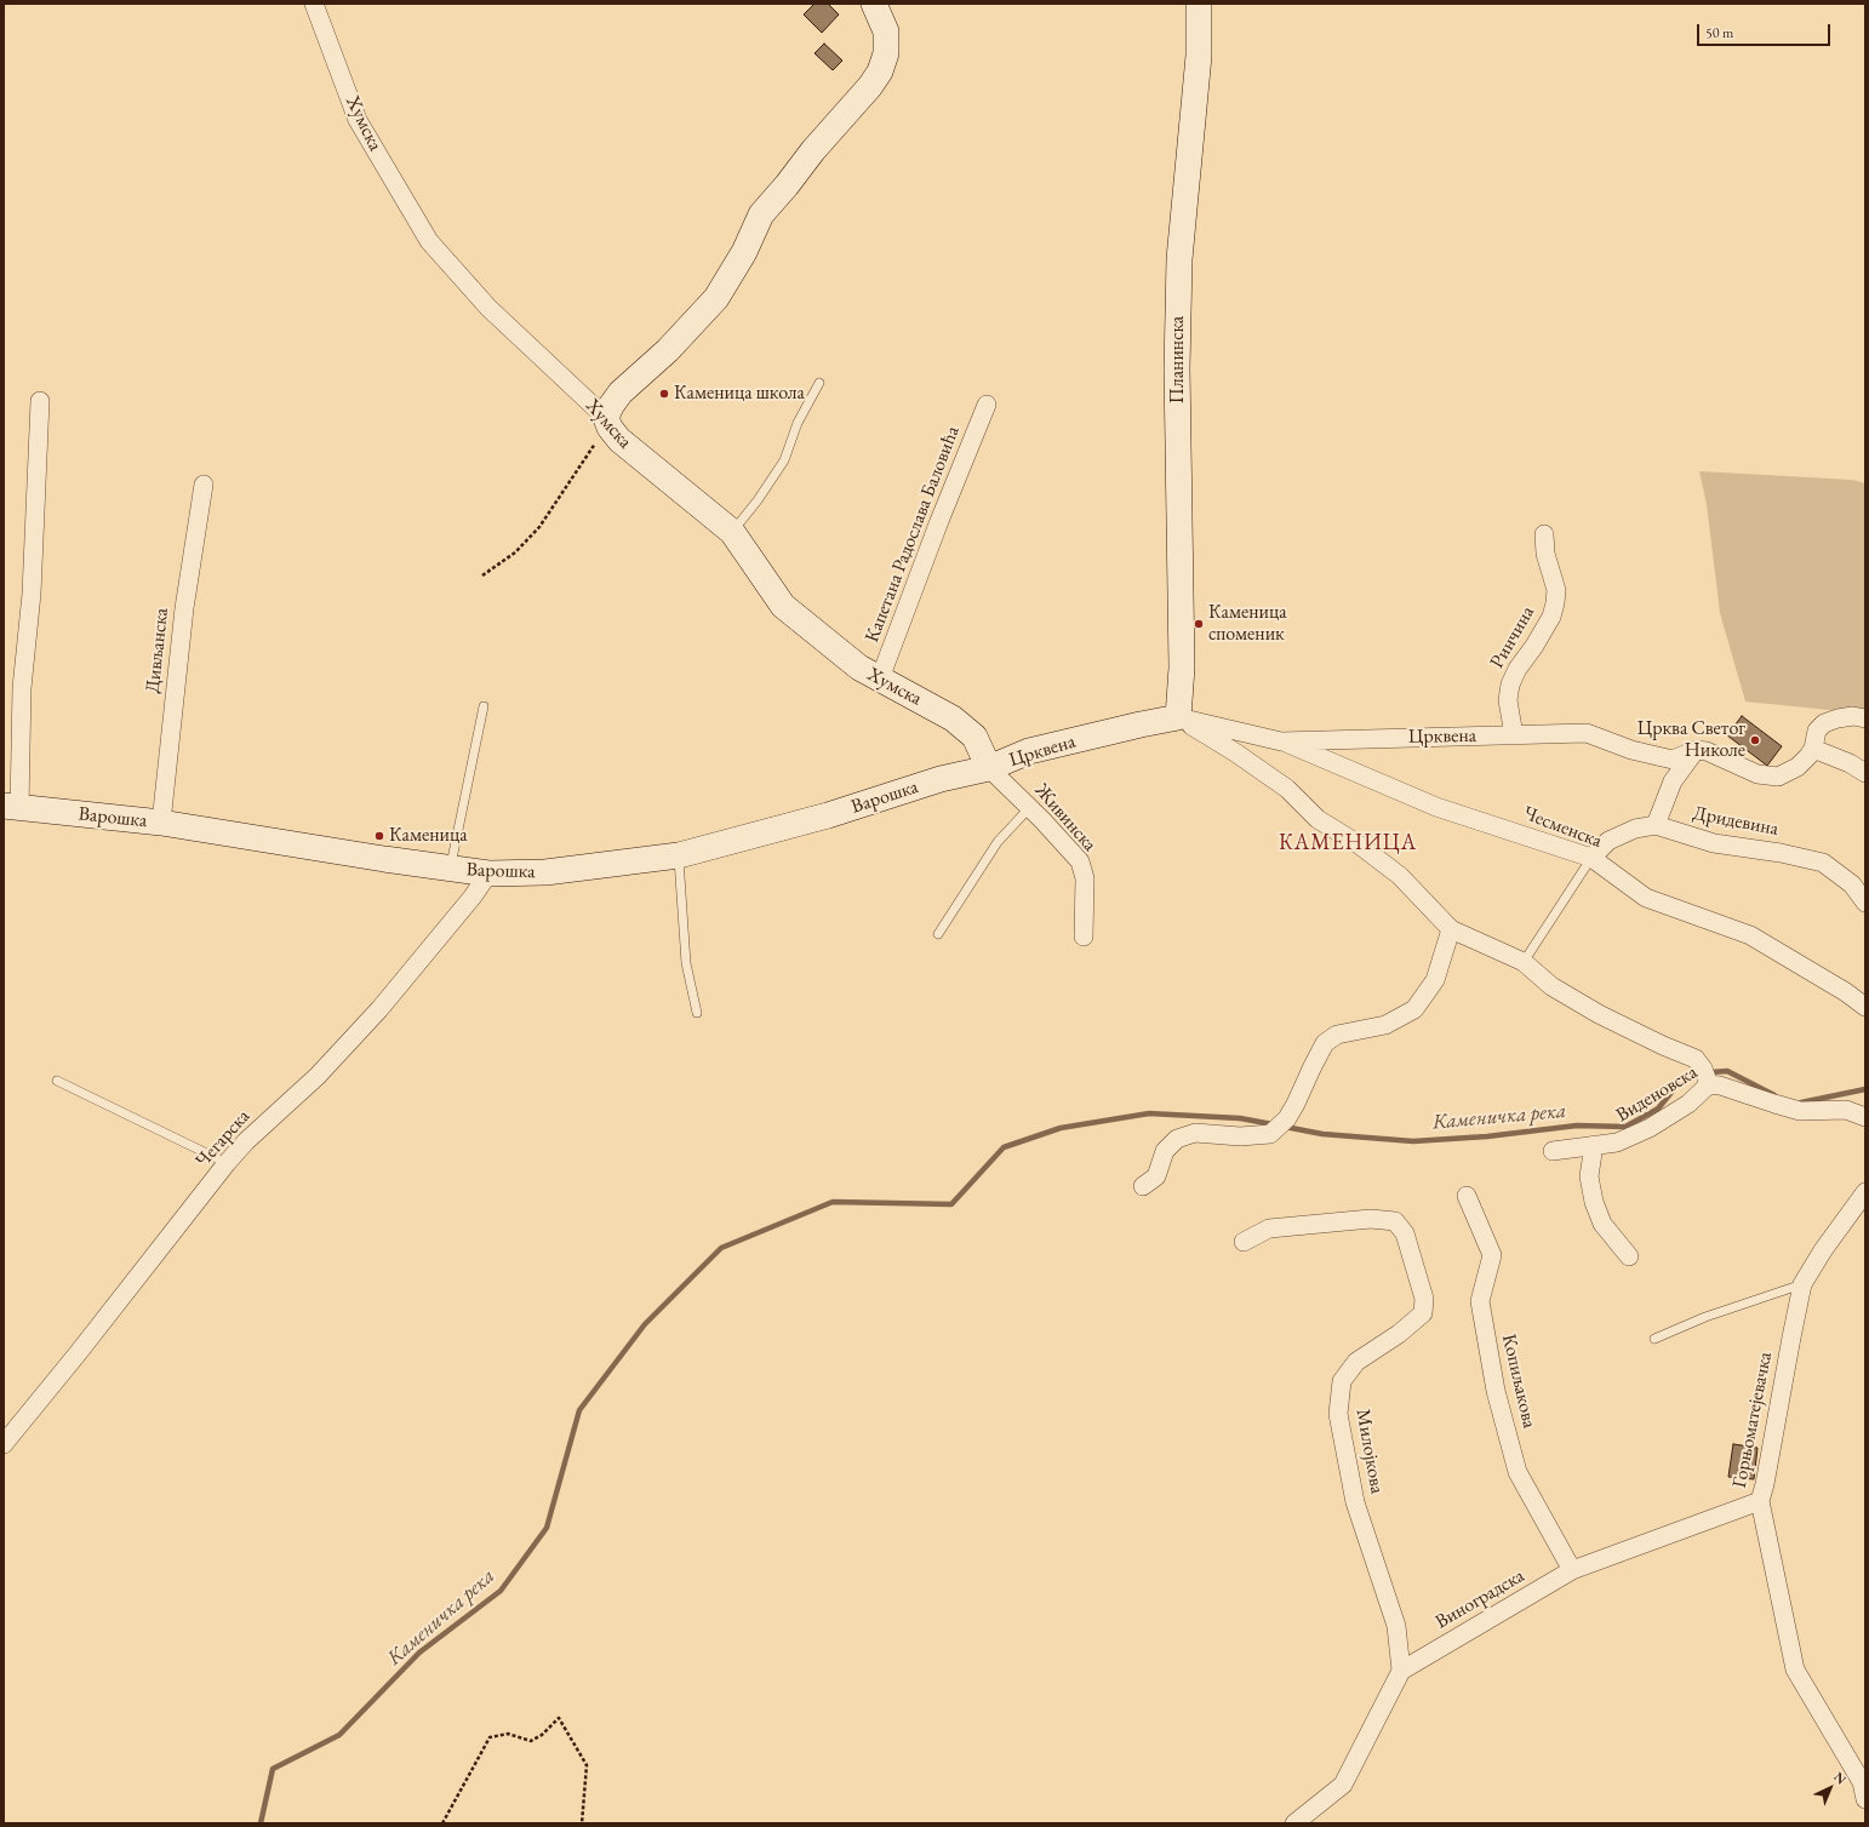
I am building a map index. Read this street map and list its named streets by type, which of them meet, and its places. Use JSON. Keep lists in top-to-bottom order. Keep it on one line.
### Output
{"streets":{"street":["Хумска","Планинска","Капетана Радослава Баловића","Ринчина","Дивљанска","Црквена","Варошка","Живинска","Дридевина","Чесменска","Виденовска","Чегарска","Копиљакова","Горњоматејевачка","Милојкова","Виноградска"]},"crossings":[["Хумска","Капетана Радослава Баловића"],["Хумска","Црквена"],["Хумска","Варошка"],["Хумска","Живинска"],["Планинска","Црквена"],["Ринчина","Црквена"],["Дивљанска","Варошка"],["Црквена","Варошка"],["Црквена","Живинска"],["Црквена","Чесменска"],["Варошка","Живинска"],["Варошка","Чегарска"],["Дридевина","Чесменска"],["Копиљакова","Виноградска"],["Горњоматејевачка","Виноградска"],["Милојкова","Виноградска"]],"districts":["КАМЕНИЦА"],"water":["Каменичка река"],"places":["Каменица школа","Каменица споменик","Црква Светог Николе","Каменица"],"scale_bar":"50 m","north":"top right"}
